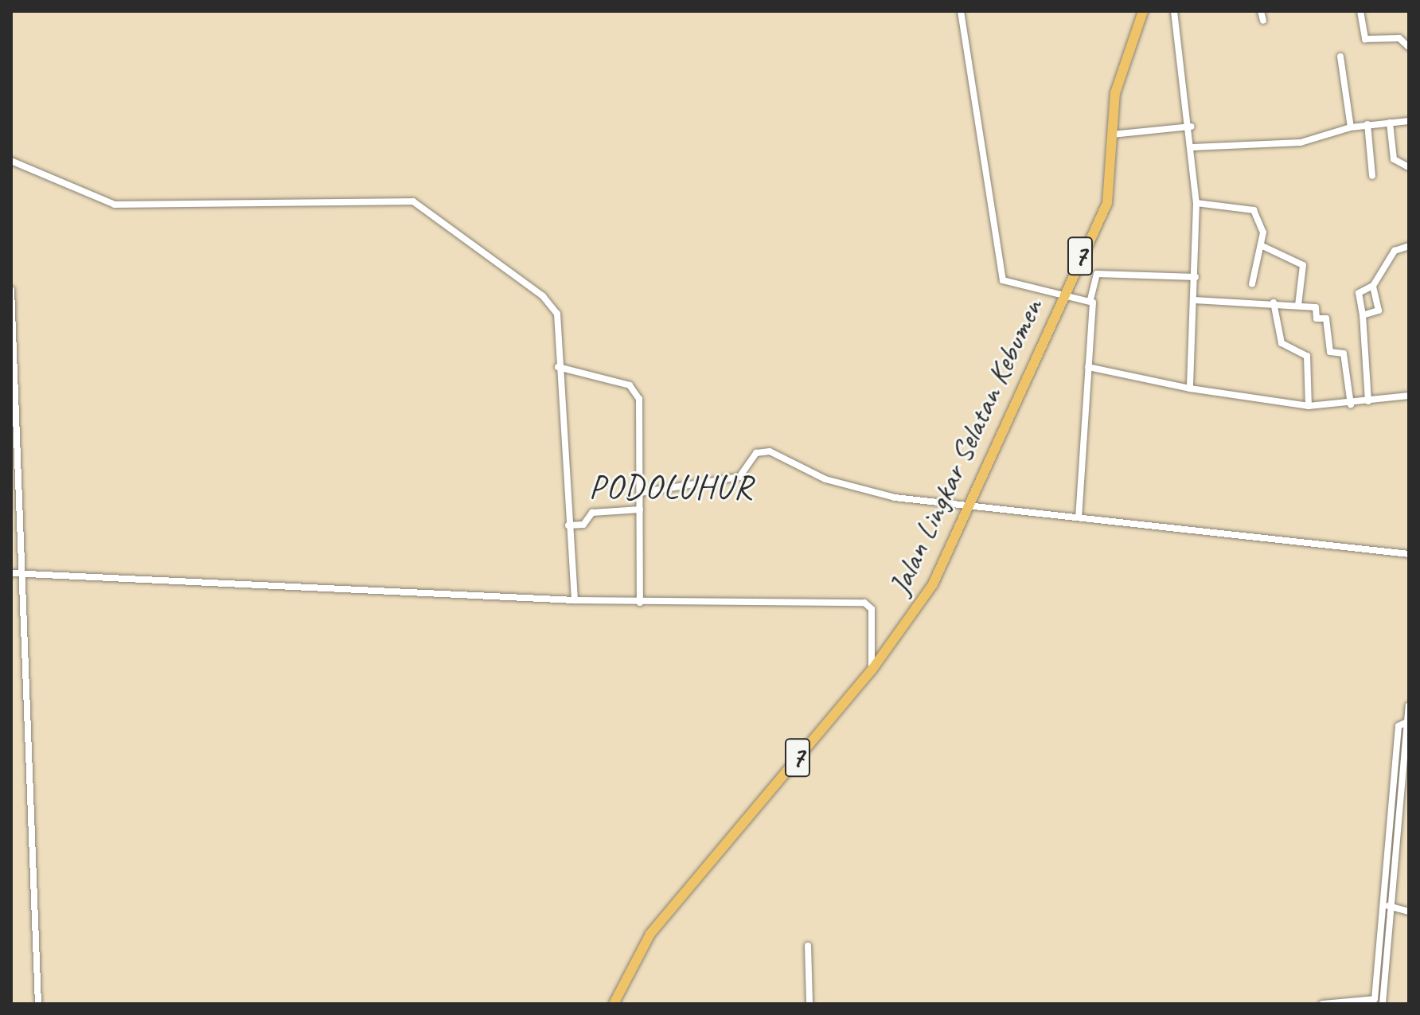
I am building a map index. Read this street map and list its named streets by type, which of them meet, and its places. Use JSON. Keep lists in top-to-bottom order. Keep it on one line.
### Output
{"streets":{"highway":["7","Jalan Lingkar Selatan Kebumen"]},"districts":["PODOLUHUR"]}
